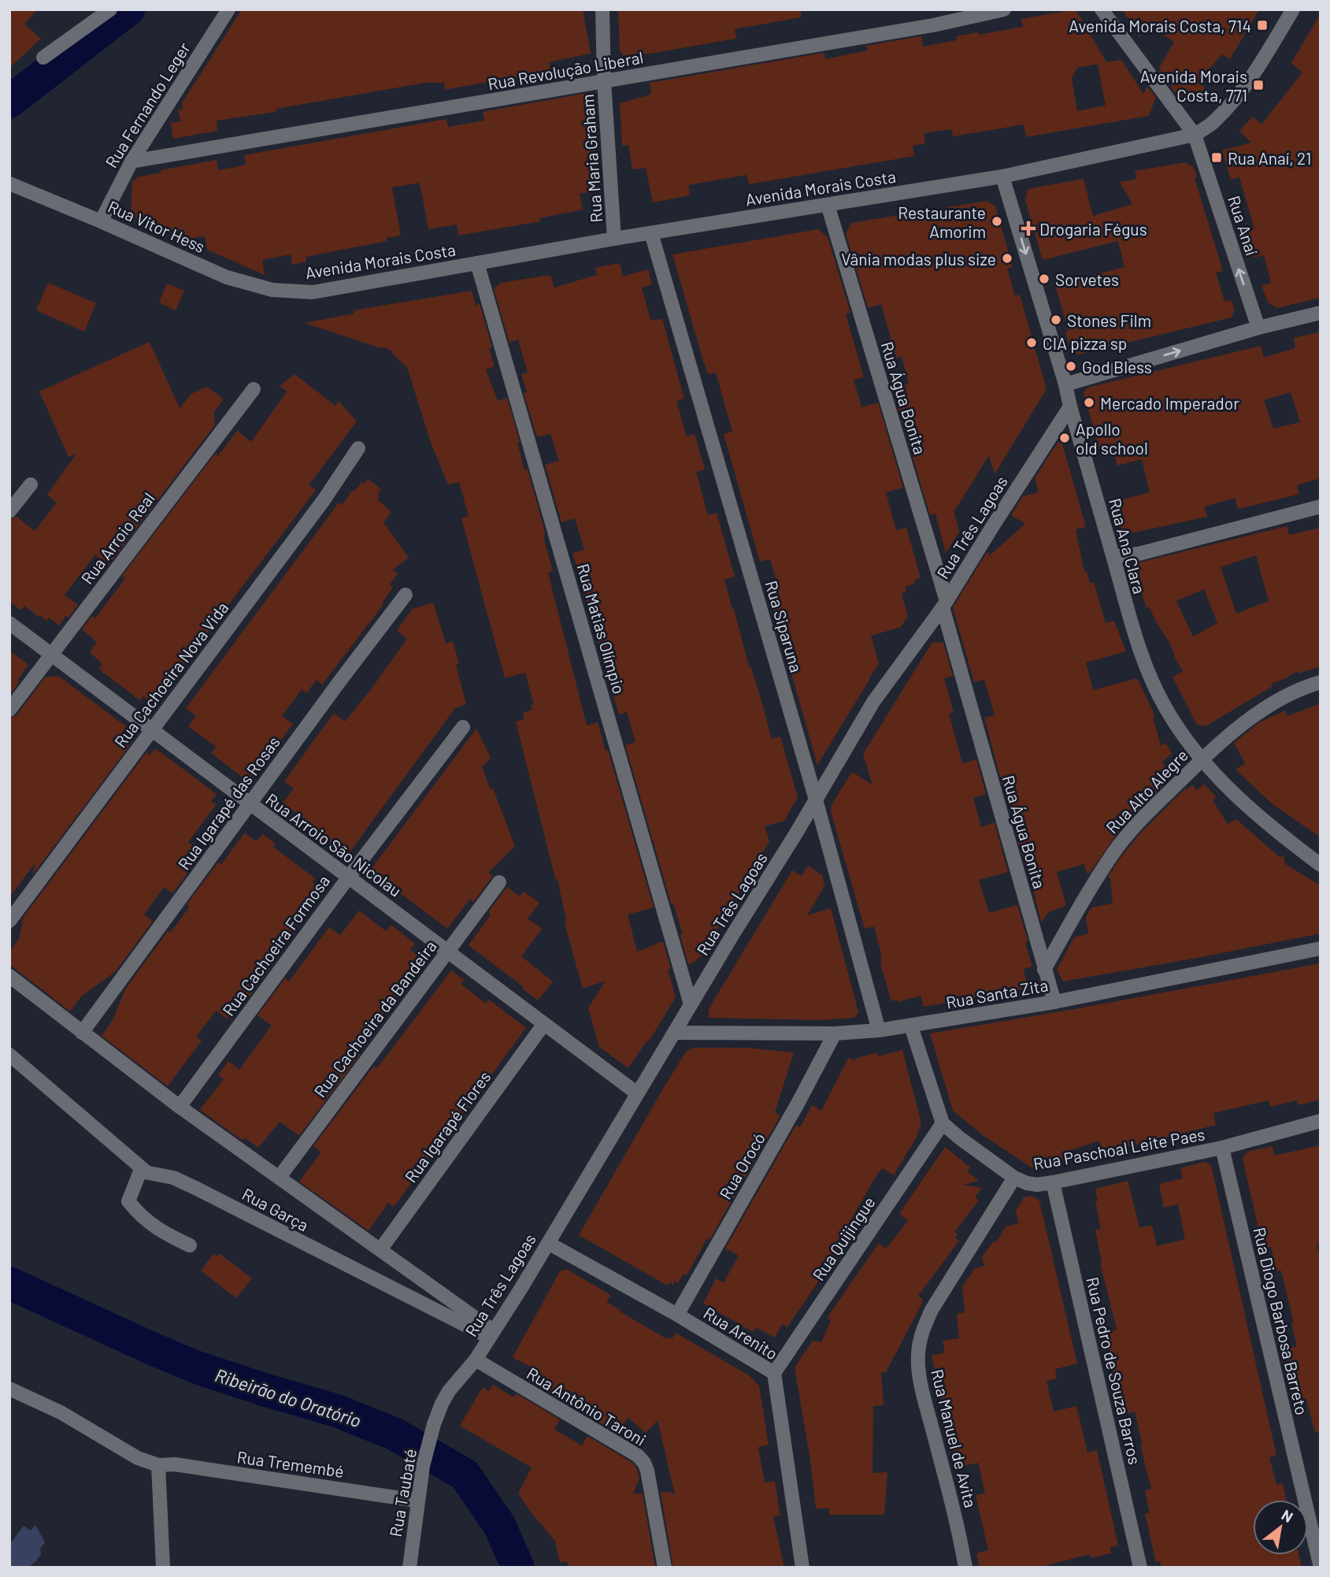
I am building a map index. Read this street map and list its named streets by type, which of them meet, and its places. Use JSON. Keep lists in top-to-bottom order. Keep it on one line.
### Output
{"streets":{"street":["Rua Revolução Liberal","Rua Fernando Leger","Rua Maria Graham","Avenida Morais Costa","Rua Anaí","Rua Vitor Hess","Rua Água Bonita","Rua Três Lagoas","Rua Arroio Real","Rua Ana Clara","Rua Siparuna","Rua Matias Olímpio","Rua Cachoeira Nova Vida","Rua Alto Alegre","Rua Igarapé das Rosas","Rua Arroio São Nicolau","Rua Cachoeira Formosa","Rua Santa Zita","Rua Cachoeira da Bandeira","Rua Igarapé Flores","Rua Paschoal Leite Paes","Rua Orocó","Rua Garça","Rua Quijingue","Rua Diogo Barbosa Barreto","Rua Arenito","Rua Pedro de Souza Barros","Rua Antônio Taroni","Rua Manuel de Avita","Rua Tremembé","Rua Taubaté"]},"crossings":[["Rua Revolução Liberal","Rua Fernando Leger"],["Rua Revolução Liberal","Rua Maria Graham"],["Rua Fernando Leger","Rua Vitor Hess"],["Rua Maria Graham","Avenida Morais Costa"],["Avenida Morais Costa","Rua Anaí"],["Avenida Morais Costa","Rua Vitor Hess"],["Avenida Morais Costa","Rua Água Bonita"],["Avenida Morais Costa","Rua Ana Clara"],["Avenida Morais Costa","Rua Siparuna"],["Avenida Morais Costa","Rua Matias Olímpio"],["Rua Água Bonita","Rua Três Lagoas"],["Rua Água Bonita","Rua Alto Alegre"],["Rua Água Bonita","Rua Santa Zita"],["Rua Três Lagoas","Rua Ana Clara"],["Rua Três Lagoas","Rua Siparuna"],["Rua Três Lagoas","Rua Matias Olímpio"],["Rua Três Lagoas","Rua Arroio São Nicolau"],["Rua Três Lagoas","Rua Santa Zita"],["Rua Três Lagoas","Rua Garça"],["Rua Três Lagoas","Rua Arenito"],["Rua Três Lagoas","Rua Antônio Taroni"],["Rua Três Lagoas","Rua Taubaté"],["Rua Arroio Real","Rua Arroio São Nicolau"],["Rua Ana Clara","Rua Alto Alegre"],["Rua Siparuna","Rua Santa Zita"],["Rua Cachoeira Nova Vida","Rua Arroio São Nicolau"],["Rua Igarapé das Rosas","Rua Arroio São Nicolau"],["Rua Arroio São Nicolau","Rua Cachoeira Formosa"],["Rua Arroio São Nicolau","Rua Cachoeira da Bandeira"],["Rua Arroio São Nicolau","Rua Igarapé Flores"],["Rua Santa Zita","Rua Orocó"],["Rua Paschoal Leite Paes","Rua Quijingue"],["Rua Paschoal Leite Paes","Rua Diogo Barbosa Barreto"],["Rua Paschoal Leite Paes","Rua Pedro de Souza Barros"],["Rua Paschoal Leite Paes","Rua Manuel de Avita"],["Rua Orocó","Rua Arenito"],["Rua Quijingue","Rua Arenito"],["Rua Tremembé","Rua Taubaté"]],"one_way":["Rua Anaí"],"water":["Ribeirão do Oratório"],"places":{"transit":["Avenida Morais Costa, 714","Avenida Morais Costa, 771","Rua Anaí, 21"],"other":["Restaurante Amorim","Vânia modas plus size","Sorvetes","Stones Film","CIA pizza sp","God Bless","Mercado Imperador","Apollo old school"],"health":["Drogaria Fégus"]},"north":"top right"}
